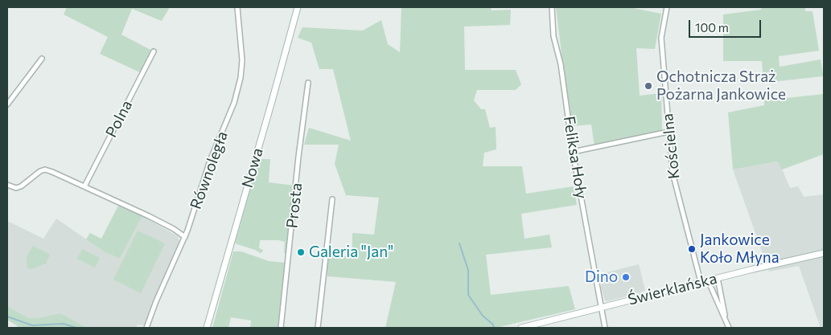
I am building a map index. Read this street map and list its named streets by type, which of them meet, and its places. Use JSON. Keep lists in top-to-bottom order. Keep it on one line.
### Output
{"streets":{"street":["Polna","Kościelna","Feliksa Hoły","Nowa","Równoległa","Prosta","Świerklańska"]},"crossings":[["Kościelna","Świerklańska"],["Feliksa Hoły","Świerklańska"]],"places":["Ochotnicza Straż Pożarna Jankowice","Jankowice Koło Młyna","Galeria \"Jan\"","Dino"],"scale_bar":"100 m"}
